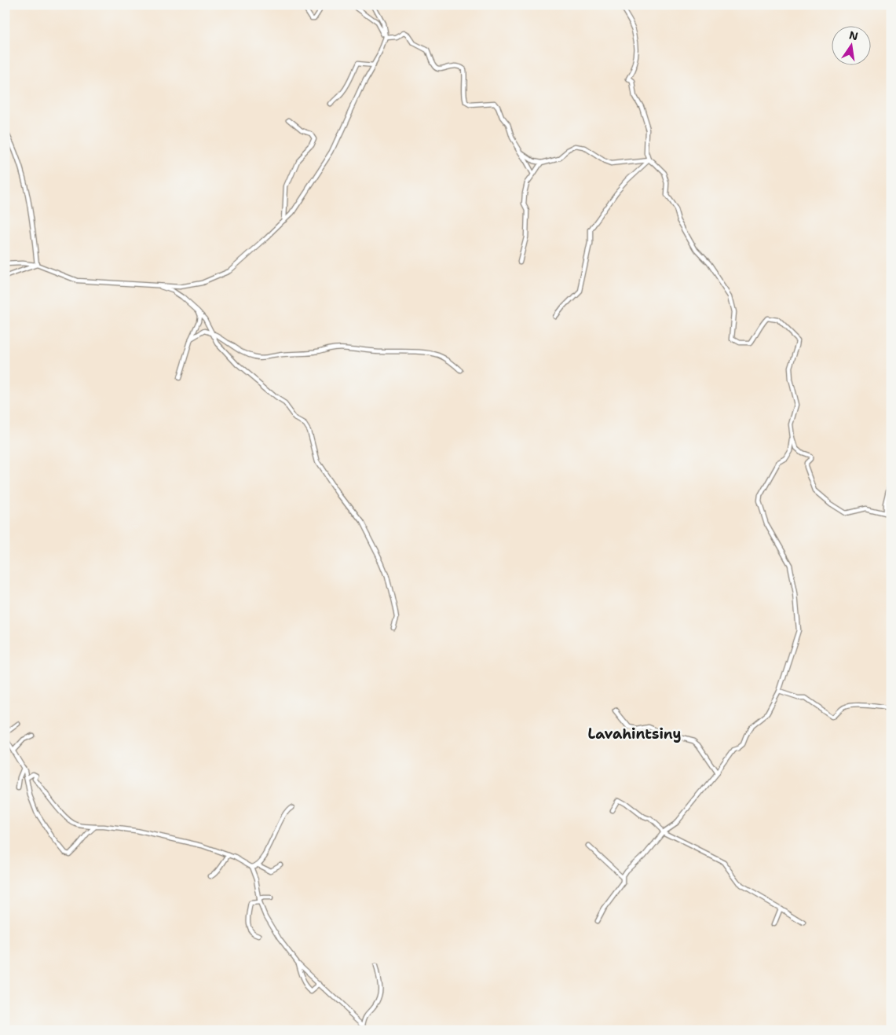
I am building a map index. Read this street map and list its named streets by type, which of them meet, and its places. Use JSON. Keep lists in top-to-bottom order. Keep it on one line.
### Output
{"districts":["Lavahintsiny"],"north":"top"}
